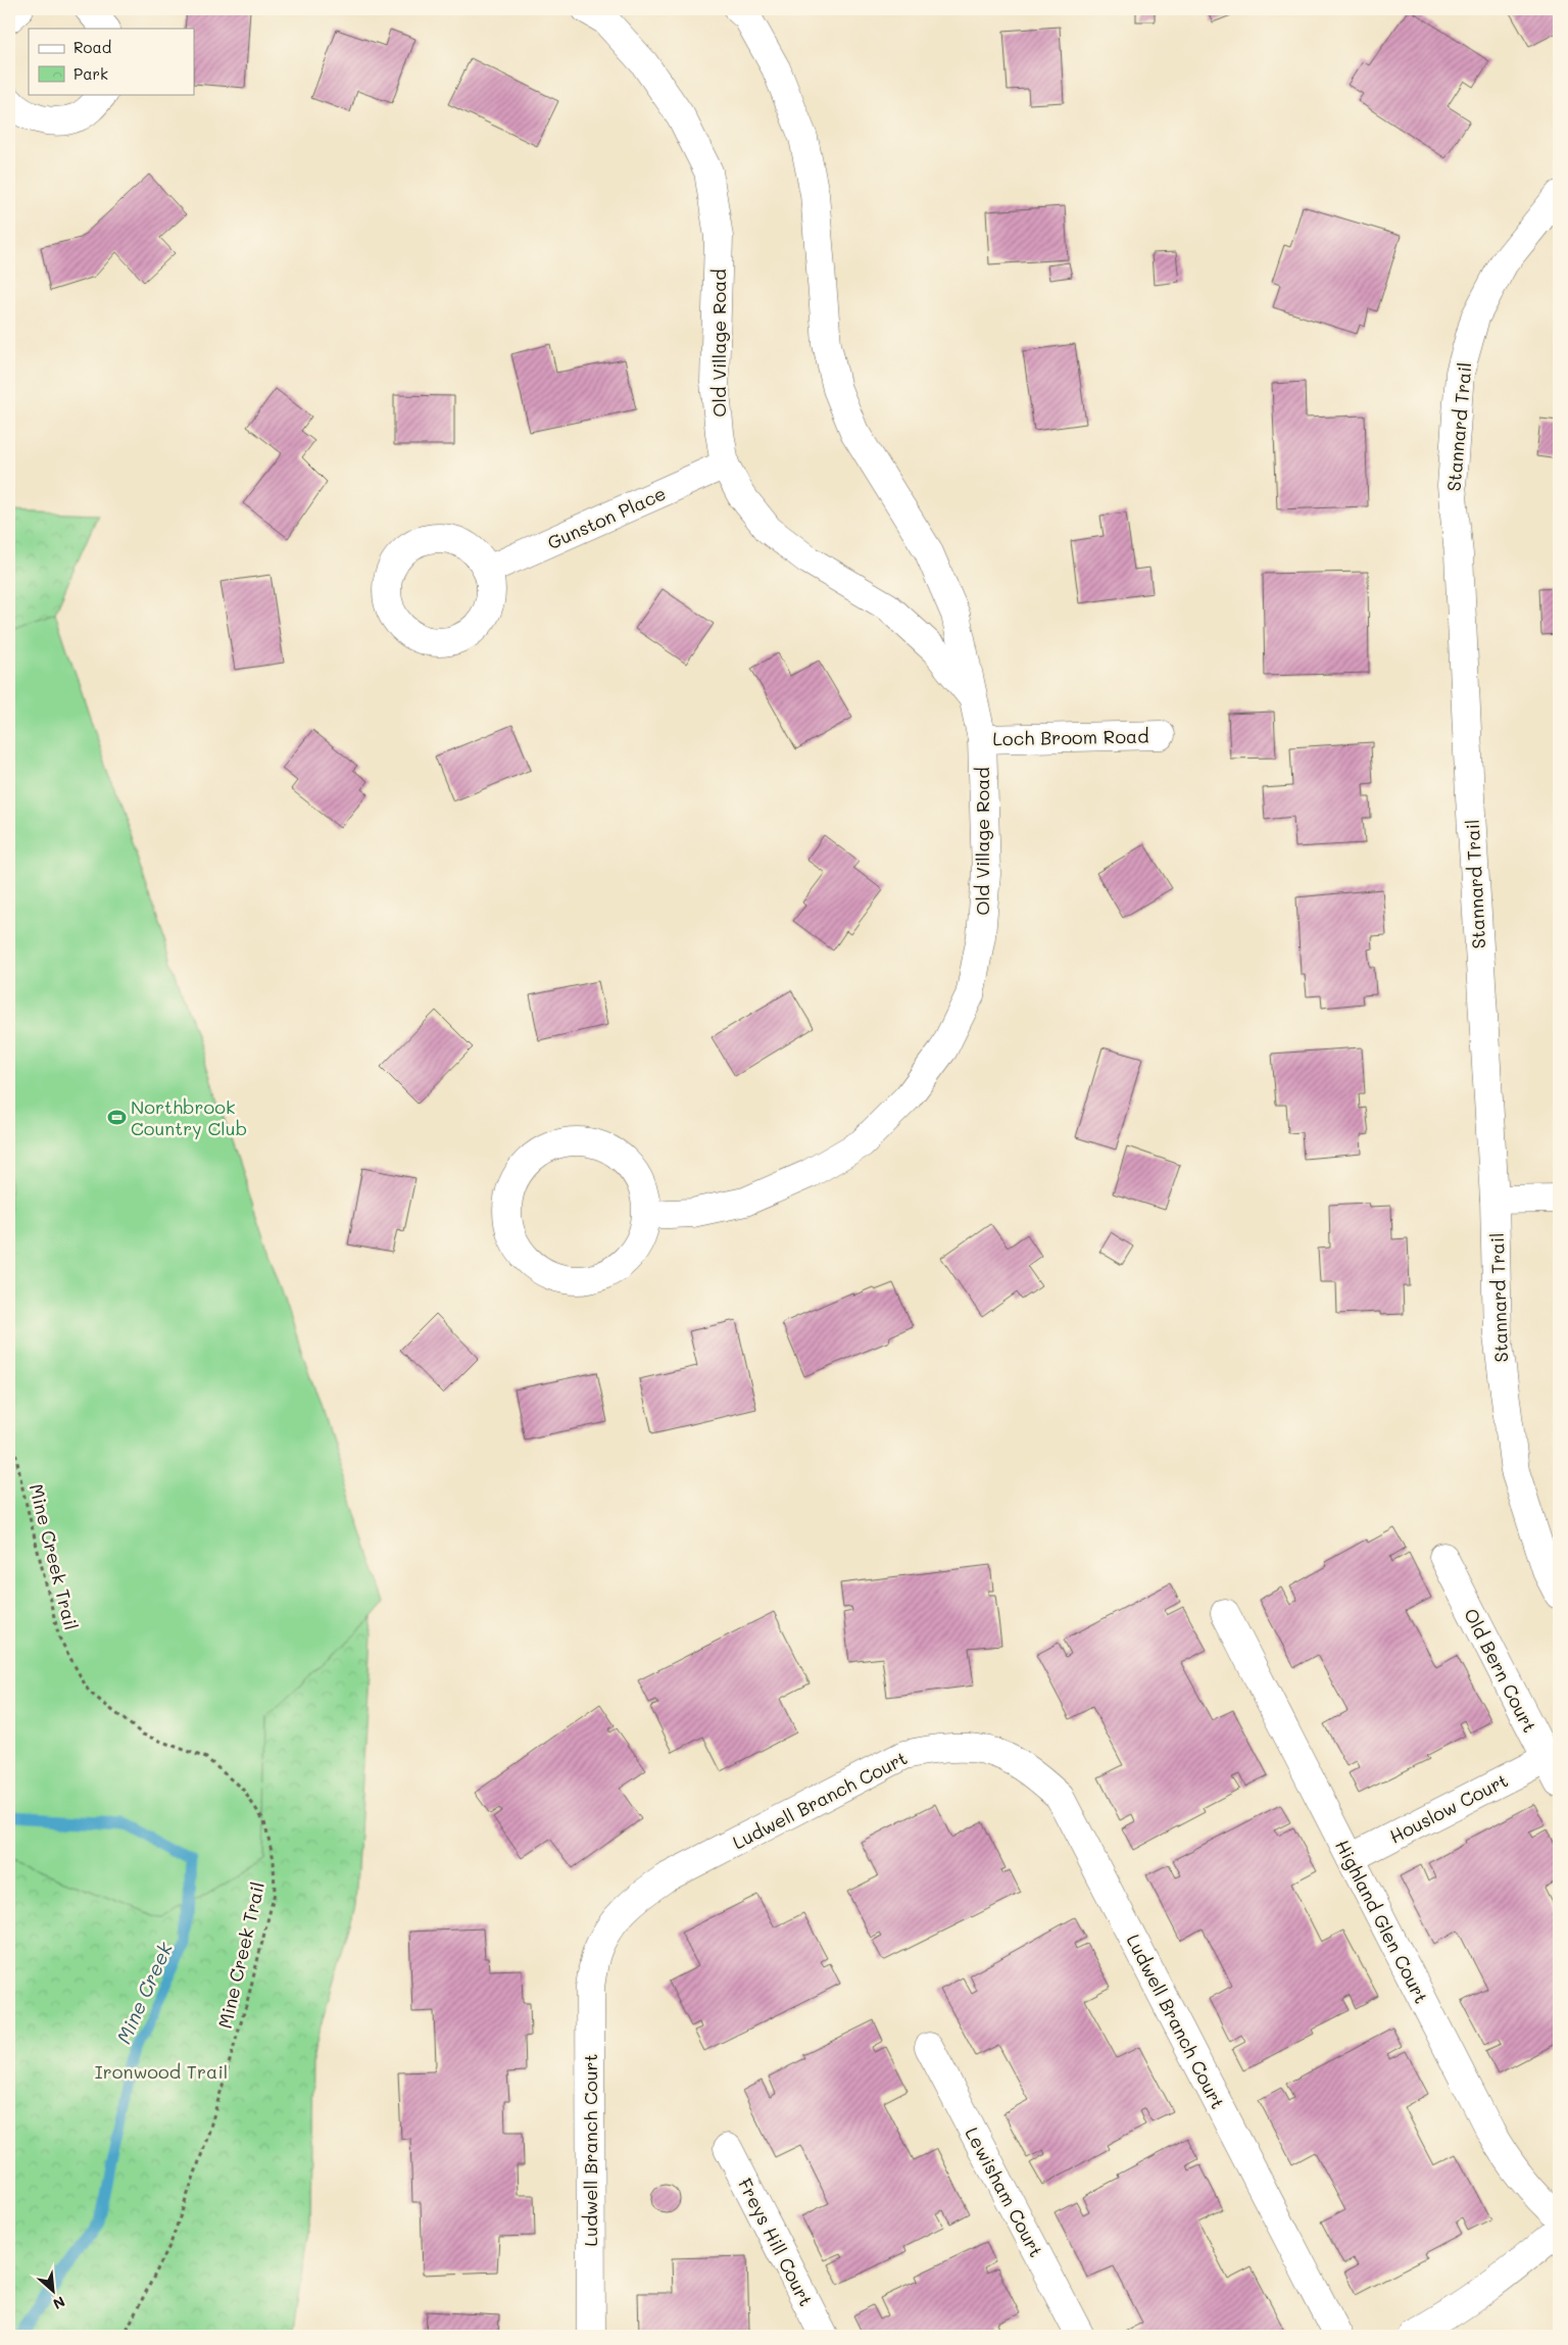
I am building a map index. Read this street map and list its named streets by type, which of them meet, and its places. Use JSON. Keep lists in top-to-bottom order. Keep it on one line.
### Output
{"streets":{"street":["Old Village Road","Stannard Trail","Gunston Place","Loch Broom Road","Old Bern Court","Ludwell Branch Court","Houslow Court","Highland Glen Court","Lewisham Court","Freys Hill Court"],"path":["Mine Creek Trail"]},"crossings":[["Old Village Road","Gunston Place"],["Old Village Road","Loch Broom Road"],["Old Bern Court","Houslow Court"],["Houslow Court","Highland Glen Court"]],"water":["Mine Creek"],"parks":["Ironwood Trail"],"places":{"sports":["Northbrook Country Club"]},"legend":["Road","Park"],"north":"bottom right"}
